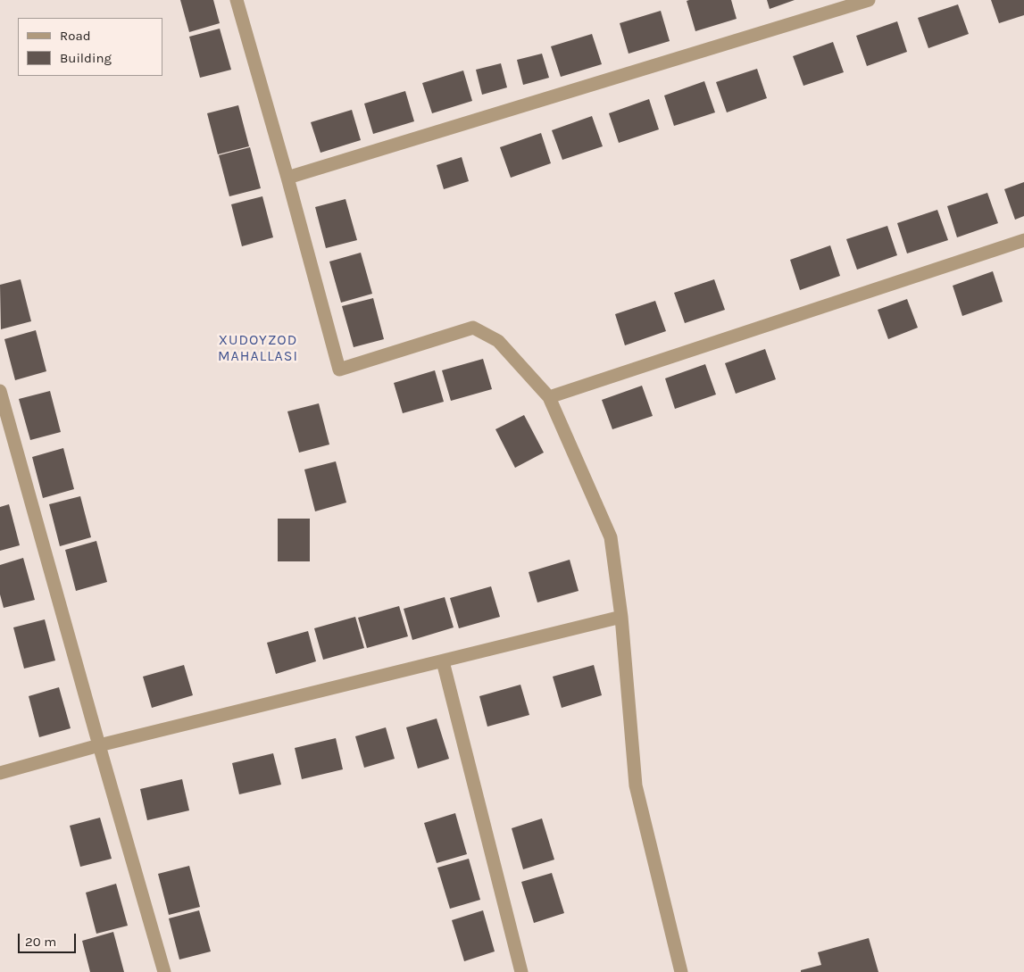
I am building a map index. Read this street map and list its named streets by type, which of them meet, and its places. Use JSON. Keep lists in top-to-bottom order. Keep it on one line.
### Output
{"districts":["XUDOYZOD MAHALLASI"],"legend":["Road","Building"],"scale_bar":"20 m"}
